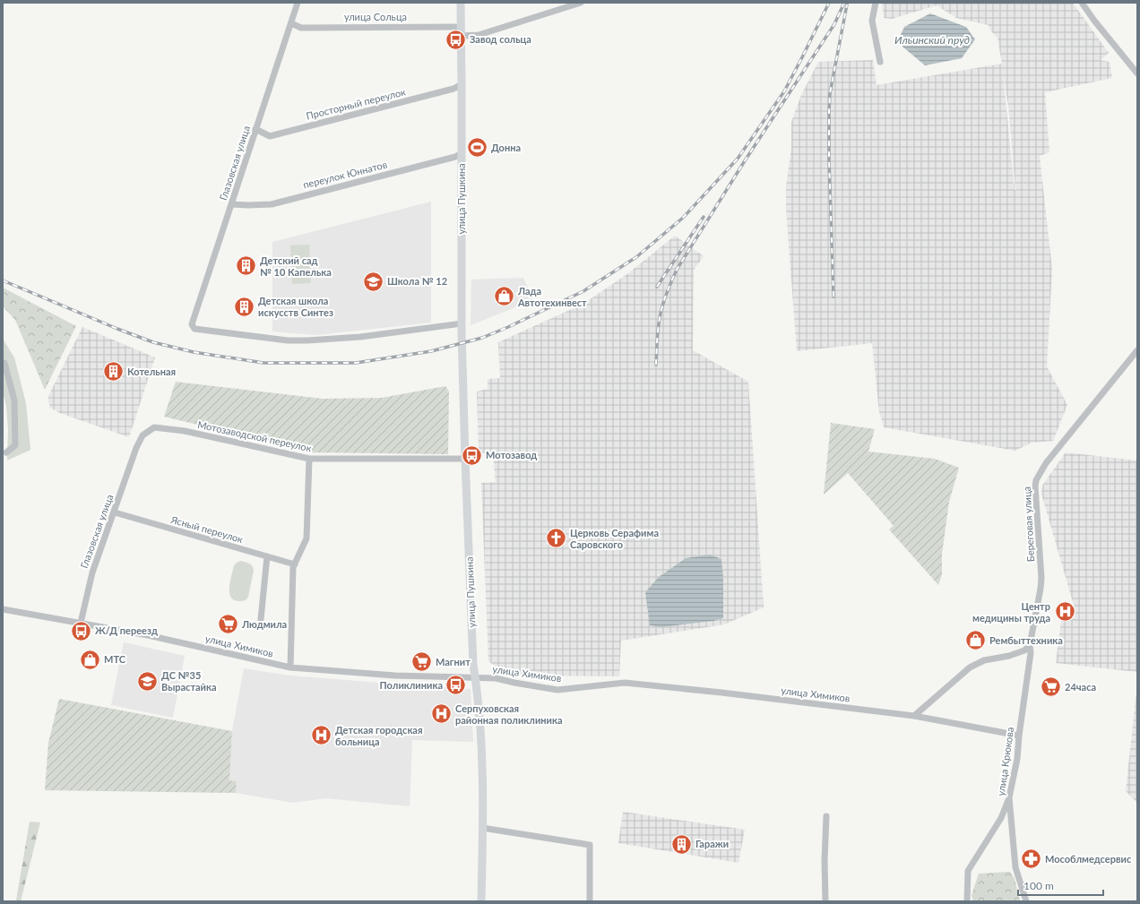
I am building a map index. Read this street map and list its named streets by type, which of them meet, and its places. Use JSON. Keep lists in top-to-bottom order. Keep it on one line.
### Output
{"streets":{"street":["улица Сольца","Просторный переулок","Глазовская улица","переулок Юннатов","улица Пушкина","Мотозаводской переулок","Береговая улица","Ясный переулок","улица Химиков","улица Крюкова"]},"crossings":[["улица Сольца","Глазовская улица"],["улица Сольца","улица Пушкина"],["Просторный переулок","Глазовская улица"],["Просторный переулок","улица Пушкина"],["Глазовская улица","переулок Юннатов"],["Глазовская улица","улица Пушкина"],["Глазовская улица","Мотозаводской переулок"],["Глазовская улица","Ясный переулок"],["Глазовская улица","улица Химиков"],["переулок Юннатов","улица Пушкина"],["улица Пушкина","Мотозаводской переулок"],["улица Пушкина","улица Химиков"],["Береговая улица","улица Крюкова"],["улица Химиков","улица Крюкова"]],"water":["Ильинский пруд"],"places":{"bus stop":["Завод сольца","Мотозавод","Ж/Д переезд","Поликлиника"],"sports":["Донна"],"building":["Детский сад № 10 Капелька","Детская школа искусств Синтез","Котельная","Гаражи"],"school or university":["Школа № 12","ДС №35 Вырастайка"],"shop":["Лада Автотехинвест","Рембыттехника","МТС"],"church":["Церковь Серафима Саровского"],"hospital":["Центр медицины труда","Серпуховская районная поликлиника","Детская городская больница"],"supermarket":["Людмила","Магнит","24часа"],"pharmacy":["Мособлмедсервис"]},"scale_bar":"100 m"}
